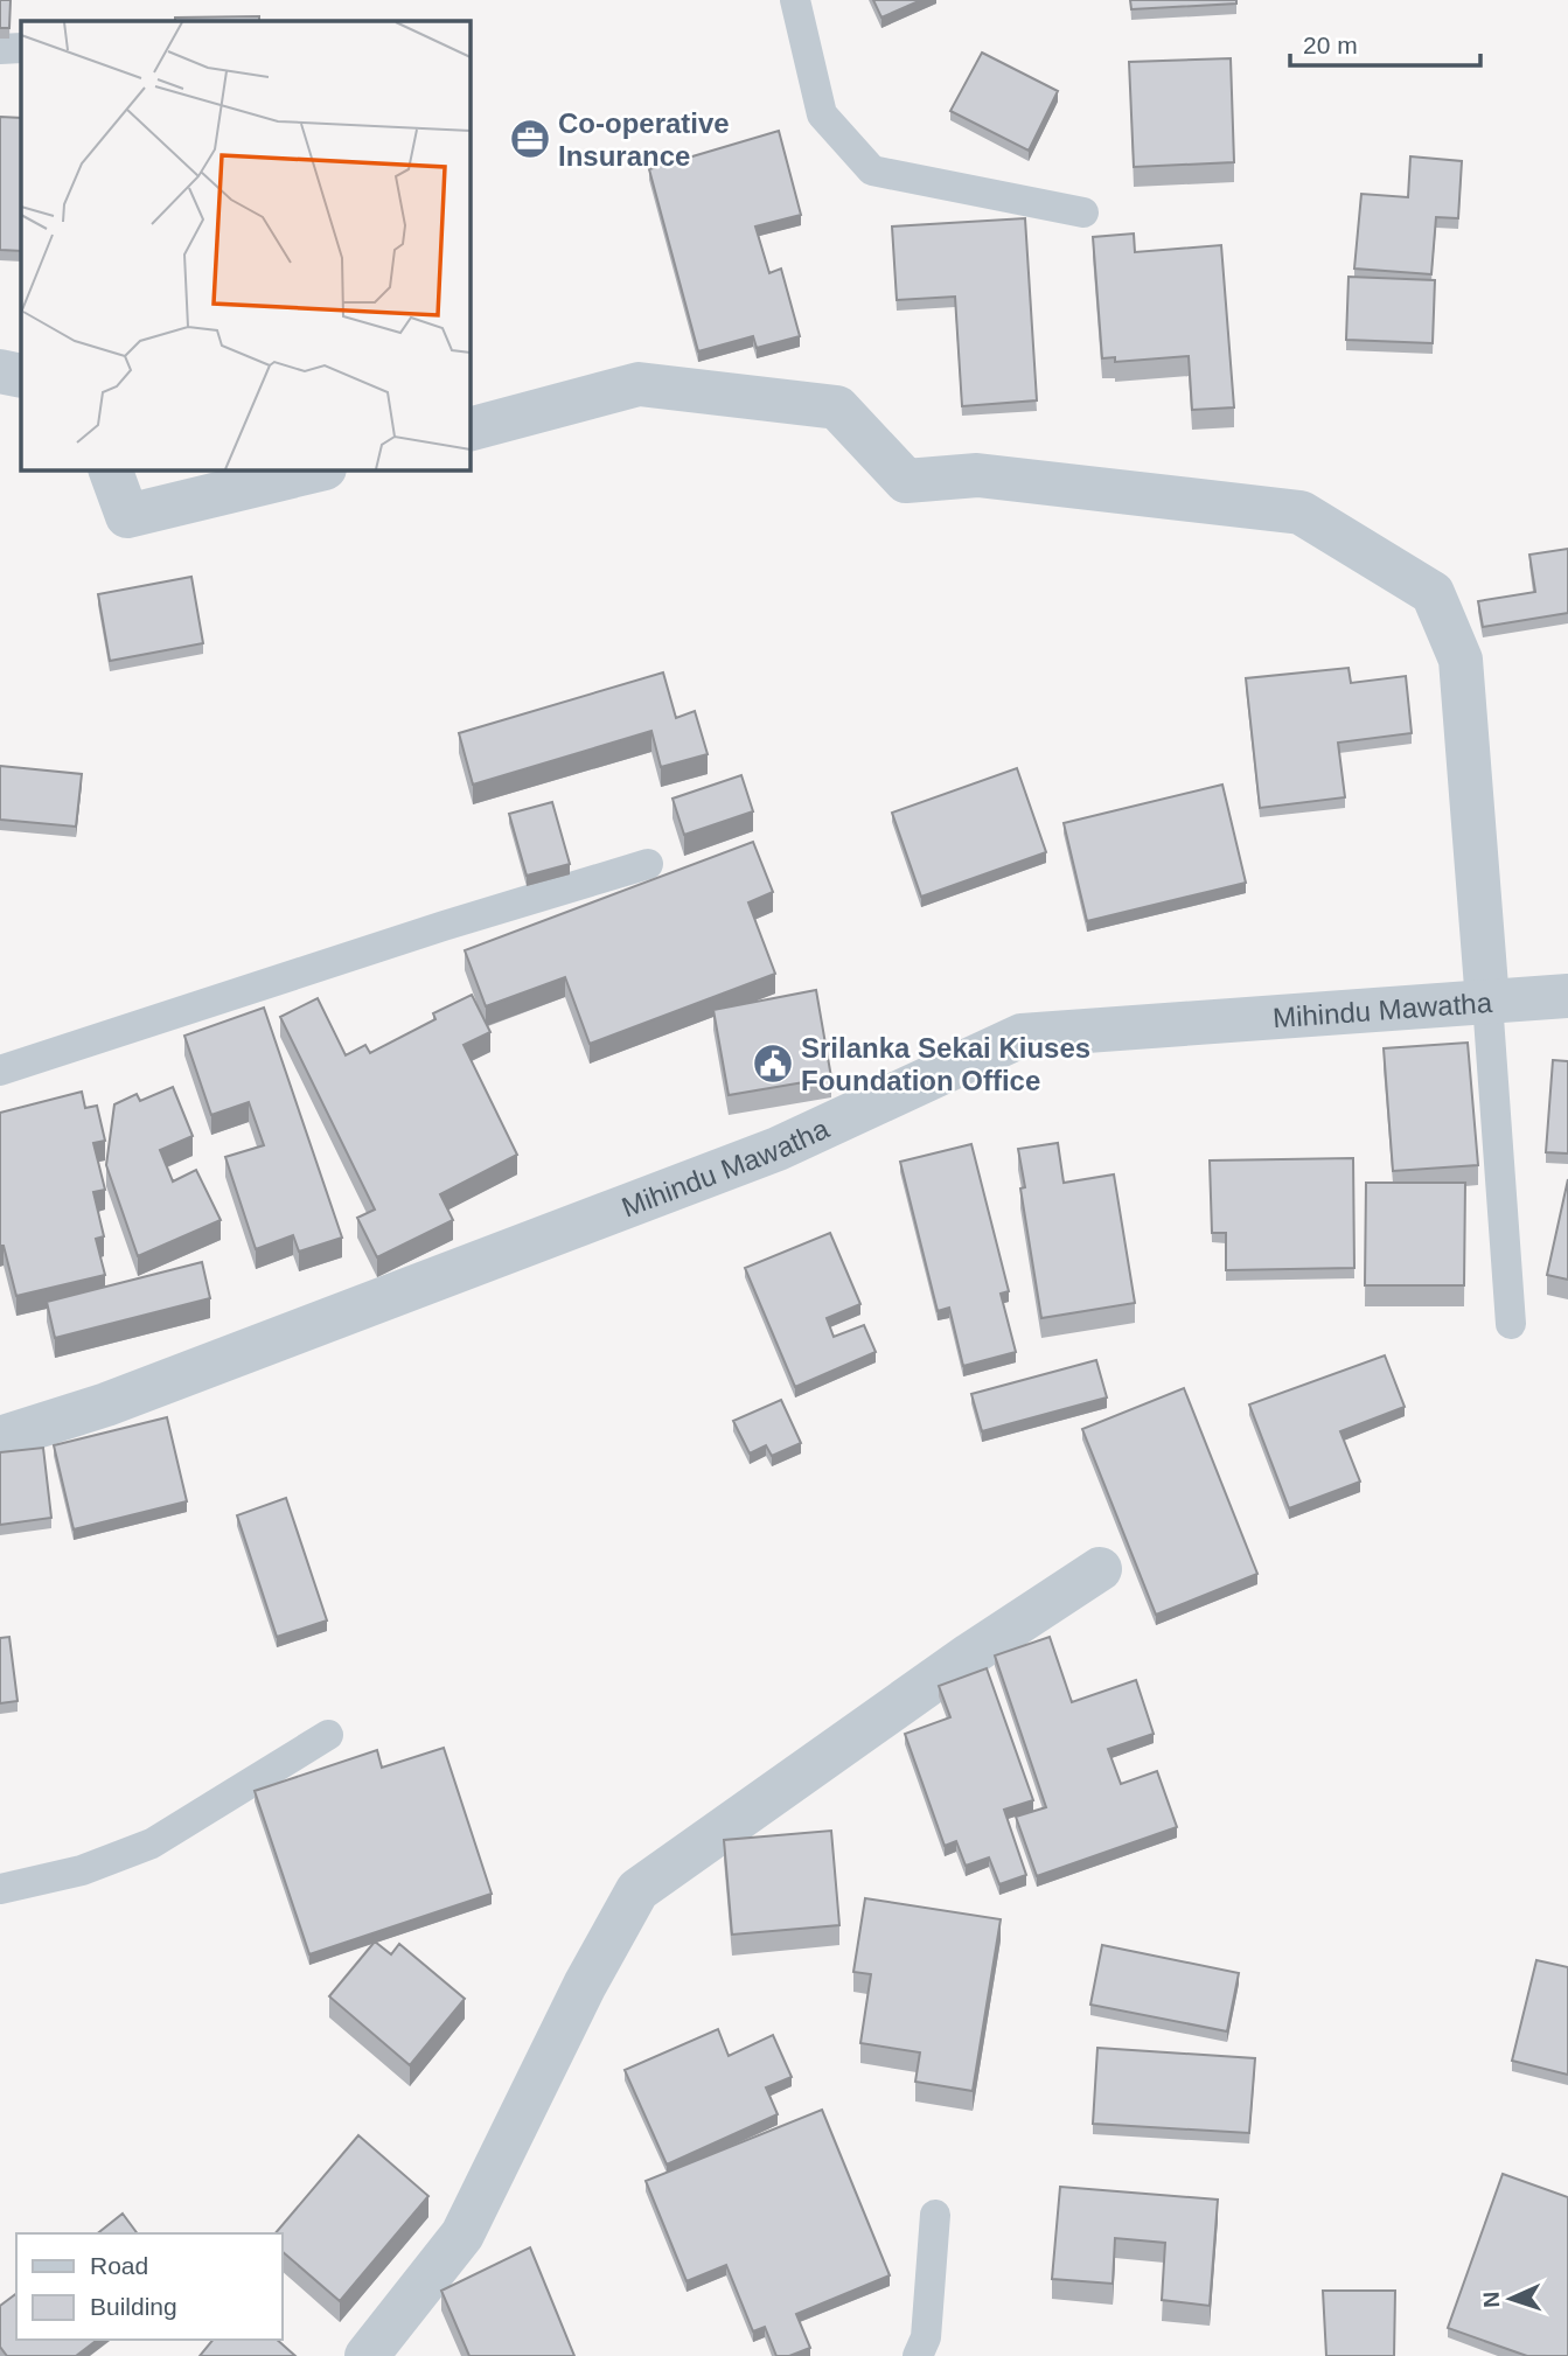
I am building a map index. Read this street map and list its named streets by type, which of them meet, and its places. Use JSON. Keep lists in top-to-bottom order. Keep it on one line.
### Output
{"streets":{"street":["Mihindu Mawatha"]},"places":{"office":["Co-operative Insurance"],"public building":["Srilanka Sekai Kiuses Foundation Office"]},"legend":["Road","Building"],"scale_bar":"20 m","north":"left"}
